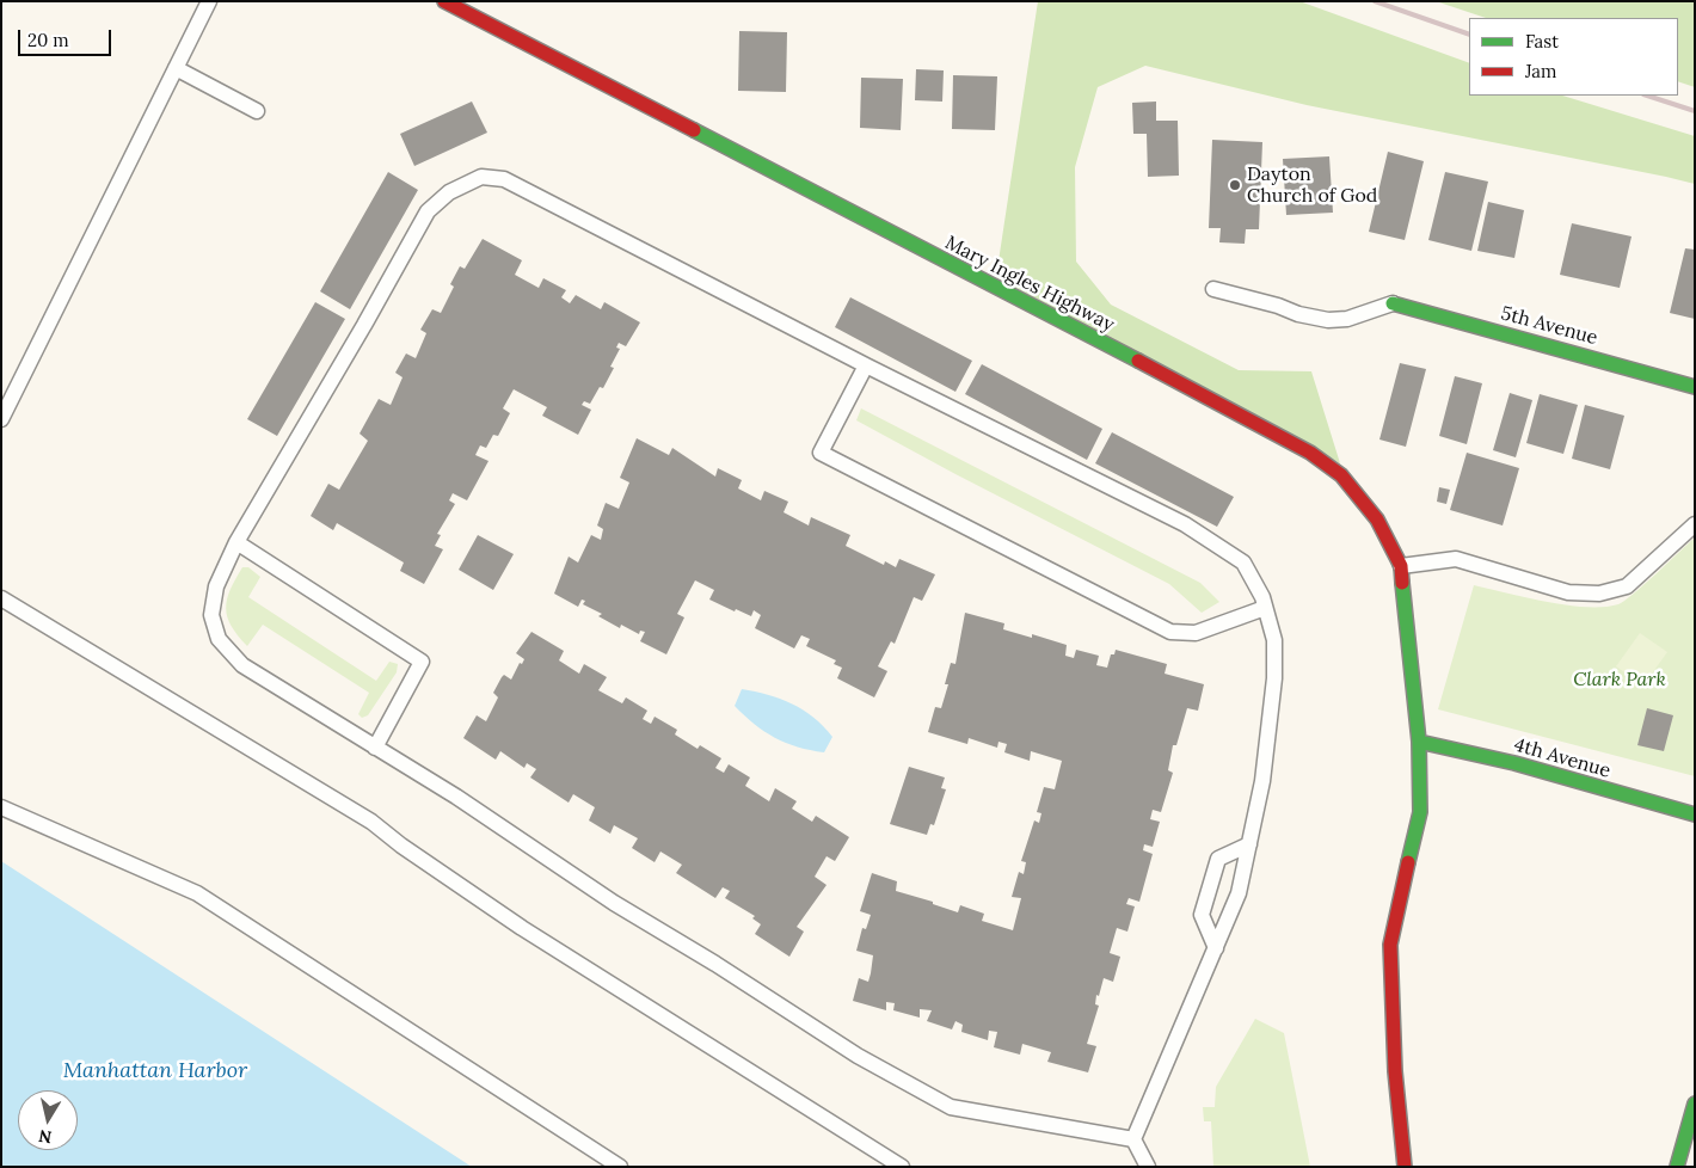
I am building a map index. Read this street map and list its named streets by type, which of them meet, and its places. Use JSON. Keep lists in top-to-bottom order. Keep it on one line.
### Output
{"streets":{"street":["Mary Ingles Highway","5th Avenue","4th Avenue"]},"crossings":[["Mary Ingles Highway","4th Avenue"]],"water":["Manhattan Harbor"],"parks":["Clark Park"],"places":["Dayton Church of God"],"legend":["Fast","Jam"],"scale_bar":"20 m","north":"bottom"}
